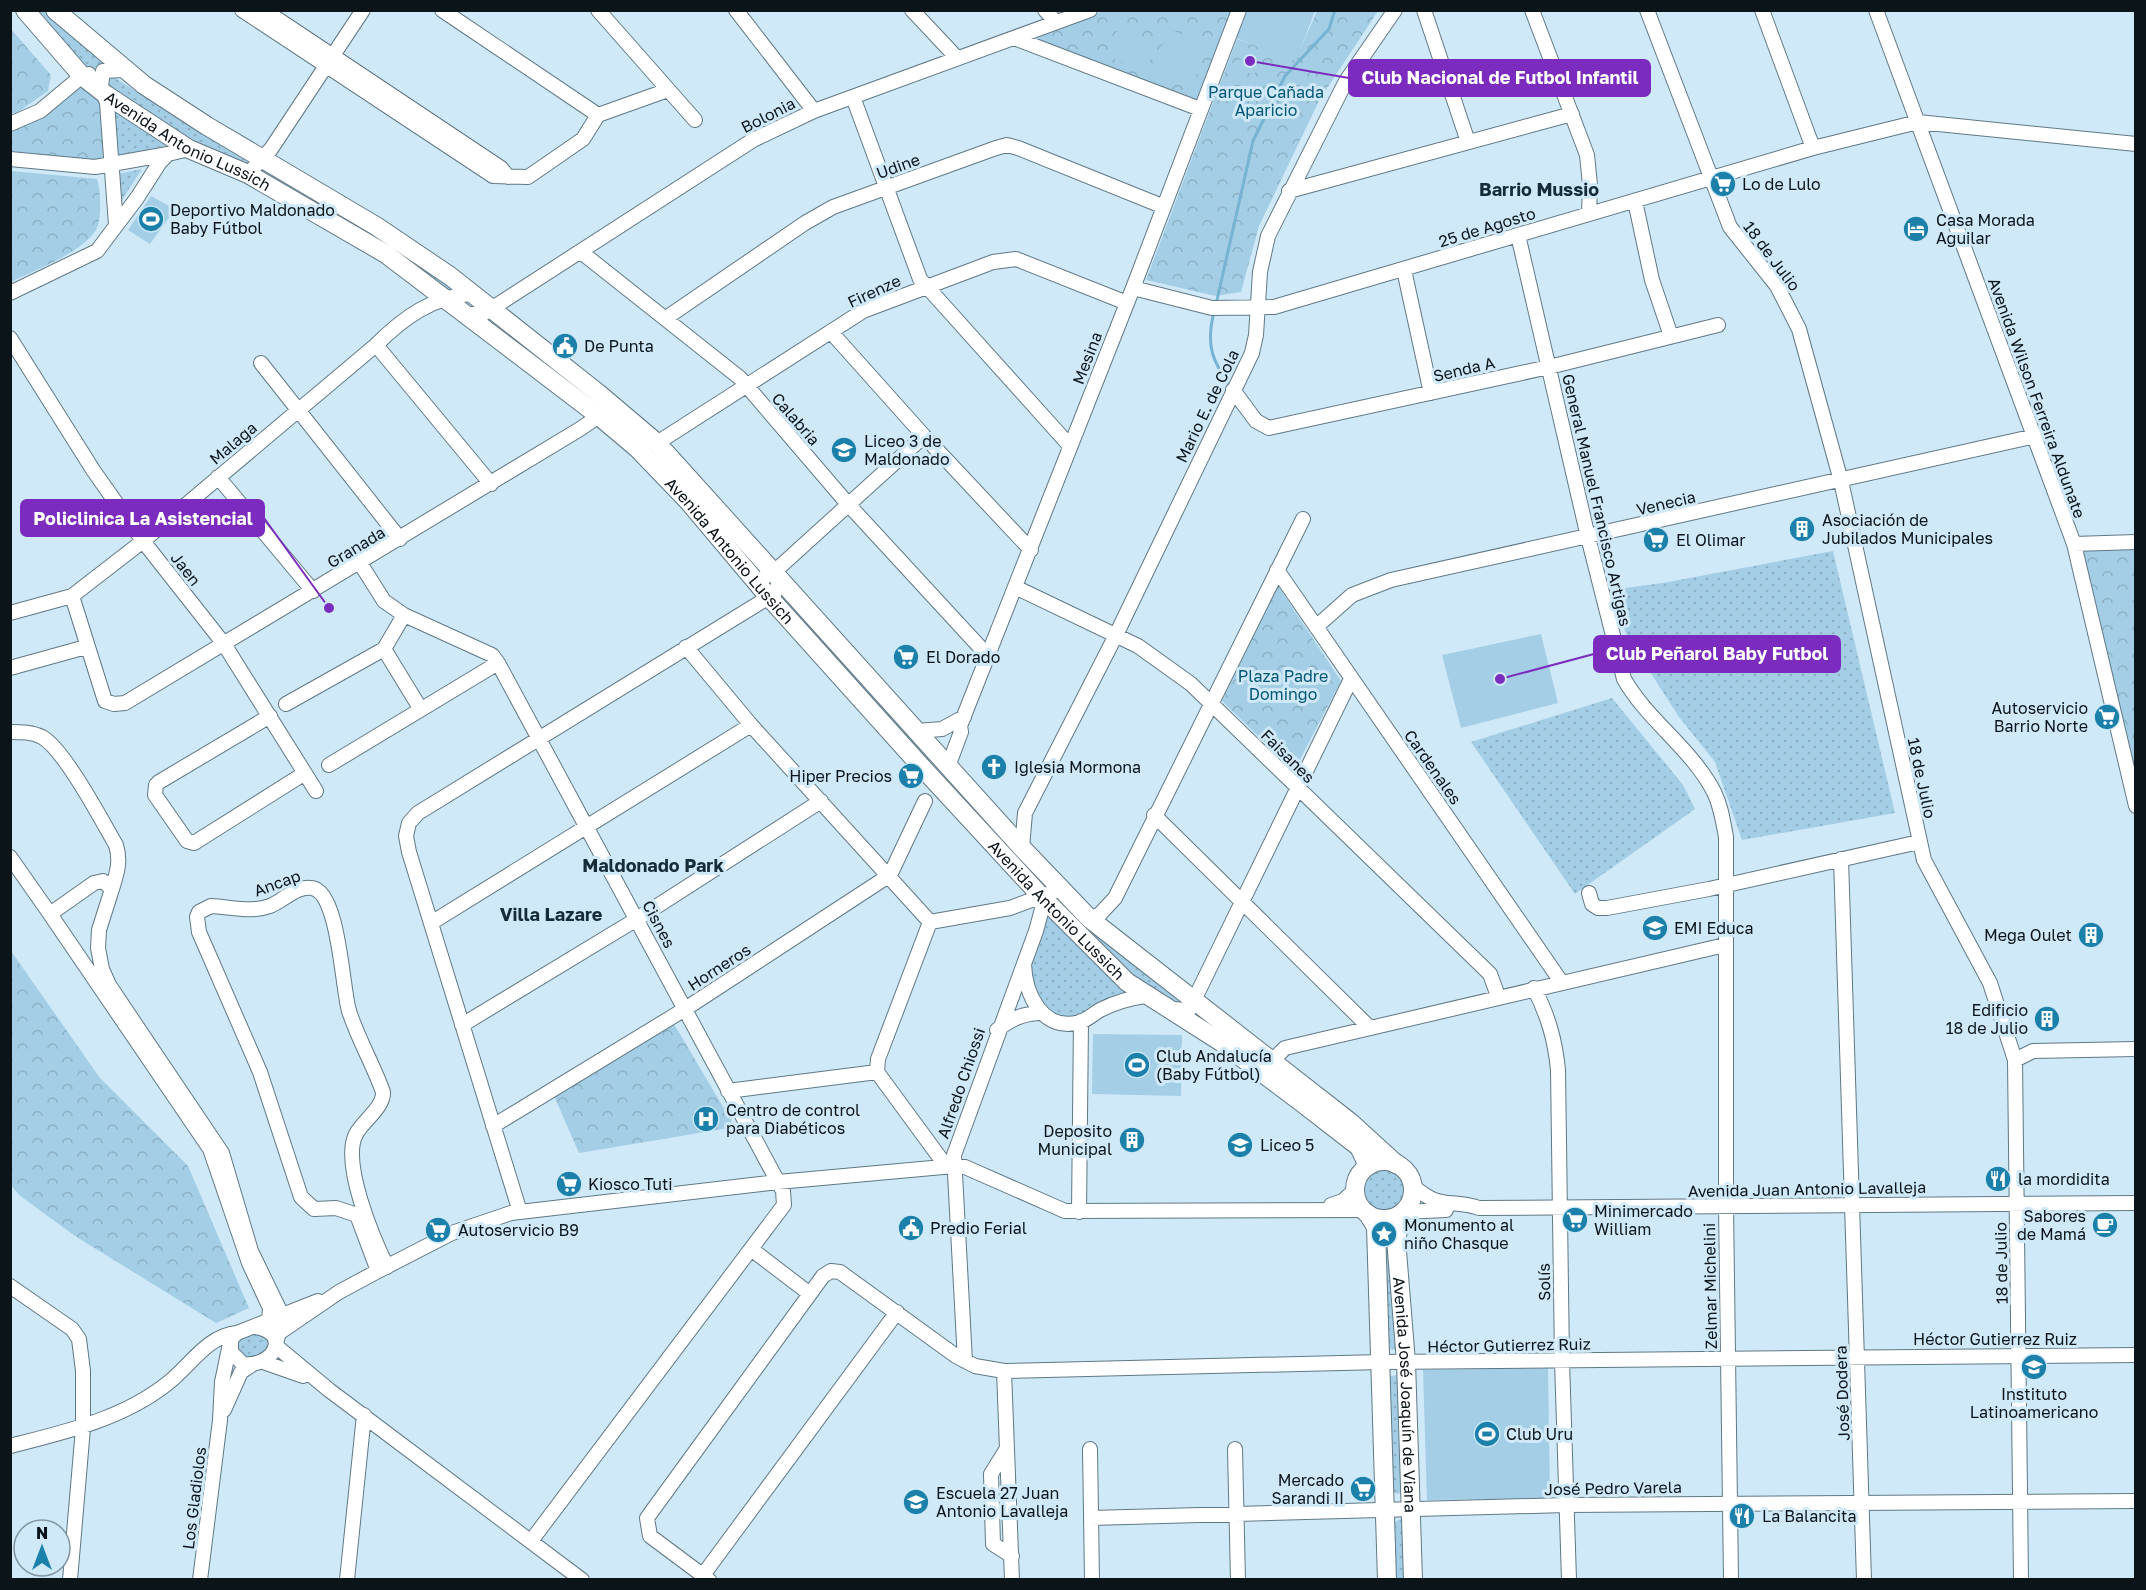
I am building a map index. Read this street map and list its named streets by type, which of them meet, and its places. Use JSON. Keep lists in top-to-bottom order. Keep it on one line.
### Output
{"streets":{"main road":["Avenida Antonio Lussich","Avenida José Joaquín de Viana"],"street":["Bolonia","Udine","25 de Agosto","18 de Julio","Firenze","Mesina","Senda A","Avenida Wilson Ferreira Aldunate","Mario E. de Cola","Calabria","Malaga","General Manuel Francisco Artigas","Venecia","Granada","Jaen","Faisanes","Cardenales","Ancap","Cisnes","Horneros","Alfredo Chiossi","Avenida Juan Antonio Lavalleja","Solís","Zelmar Michelini","Héctor Gutierrez Ruiz","José Dodera","José Pedro Varela","Los Gladiolos"]},"crossings":[["Bolonia","Avenida Antonio Lussich"],["Bolonia","Calabria"],["Avenida Antonio Lussich","Firenze"],["Avenida Antonio Lussich","Mesina"],["Avenida Antonio Lussich","Mario E. de Cola"],["Avenida Antonio Lussich","Malaga"],["Avenida Antonio Lussich","Granada"],["Avenida Antonio Lussich","Alfredo Chiossi"],["Avenida Antonio Lussich","Avenida Juan Antonio Lavalleja"],["Avenida Antonio Lussich","Avenida José Joaquín de Viana"],["Udine","Mesina"],["Udine","Calabria"],["25 de Agosto","18 de Julio"],["25 de Agosto","Mesina"],["25 de Agosto","Avenida Wilson Ferreira Aldunate"],["25 de Agosto","Mario E. de Cola"],["25 de Agosto","General Manuel Francisco Artigas"],["18 de Julio","Venecia"],["18 de Julio","Avenida Juan Antonio Lavalleja"],["18 de Julio","Héctor Gutierrez Ruiz"],["18 de Julio","José Pedro Varela"],["Firenze","Mesina"],["Firenze","Calabria"],["Mesina","Calabria"],["Mesina","Faisanes"],["Senda A","Mario E. de Cola"],["Senda A","General Manuel Francisco Artigas"],["Avenida Wilson Ferreira Aldunate","Venecia"],["Mario E. de Cola","Faisanes"],["Malaga","Jaen"],["General Manuel Francisco Artigas","Venecia"],["General Manuel Francisco Artigas","Zelmar Michelini"],["Venecia","Cardenales"],["Granada","Jaen"],["Cisnes","Horneros"],["Alfredo Chiossi","Héctor Gutierrez Ruiz"],["Avenida Juan Antonio Lavalleja","Solís"],["Avenida Juan Antonio Lavalleja","Zelmar Michelini"],["Avenida Juan Antonio Lavalleja","José Dodera"],["Avenida Juan Antonio Lavalleja","Avenida José Joaquín de Viana"],["Solís","Héctor Gutierrez Ruiz"],["Solís","José Pedro Varela"],["Zelmar Michelini","Héctor Gutierrez Ruiz"],["Zelmar Michelini","José Pedro Varela"],["Héctor Gutierrez Ruiz","José Dodera"],["Héctor Gutierrez Ruiz","Avenida José Joaquín de Viana"],["José Dodera","José Pedro Varela"],["Avenida José Joaquín de Viana","José Pedro Varela"]],"districts":["Barrio Mussio","Maldonado Park","Villa Lazare"],"parks":["Parque Cañada Aparicio","Plaza Padre Domingo"],"places":{"other":["Club Nacional de Futbol Infantil","Policlinica La Asistencial","Club Peñarol Baby Futbol"],"supermarket":["Lo de Lulo","El Olimar","El Dorado","Autoservicio Barrio Norte","Hiper Precios","Kiosco Tuti","Minimercado William","Autoservicio B9","Mercado Sarandi II"],"sports":["Deportivo Maldonado Baby Fútbol","Club Andalucía (Baby Fútbol)","Club Uru"],"hotel":["Casa Morada Aguilar"],"public building":["De Punta","Predio Ferial"],"school or university":["Liceo 3 de Maldonado","EMI Educa","Liceo 5","Instituto Latinoamericano","Escuela 27 Juan Antonio Lavalleja"],"building":["Asociación de Jubilados Municipales","Mega Oulet","Edificio 18 de Julio","Deposito Municipal"],"church":["Iglesia Mormona"],"hospital":["Centro de control para Diabéticos"],"restaurant":["la mordidita","La Balancita"],"cafe":["Sabores de Mamá"],"place":["Monumento al niño Chasque"]},"north":"top"}
